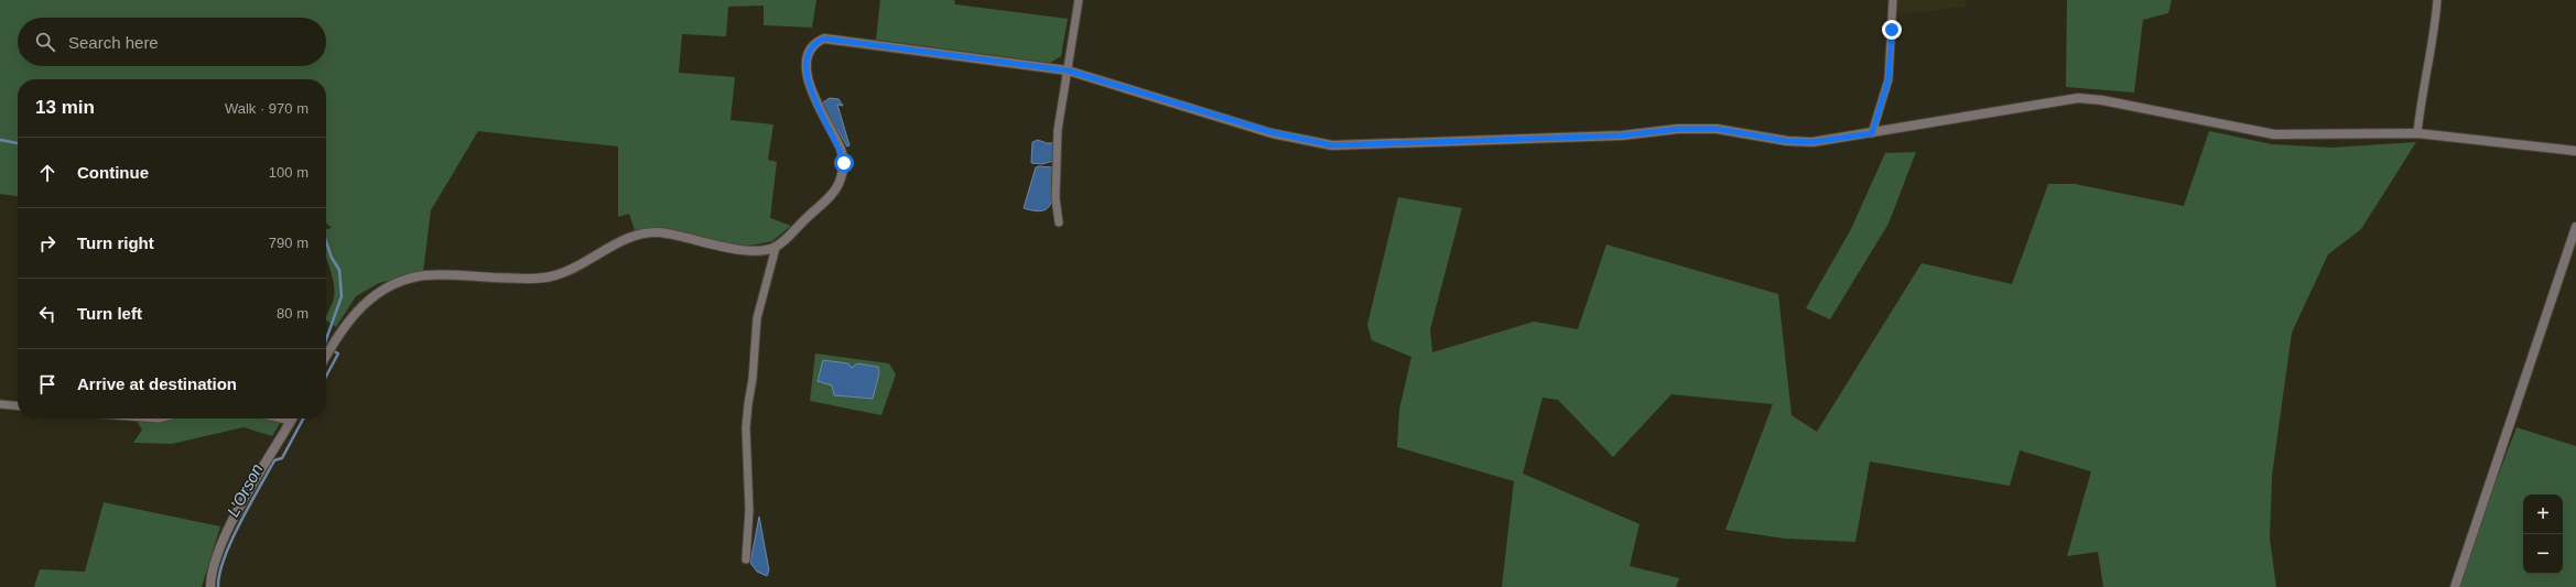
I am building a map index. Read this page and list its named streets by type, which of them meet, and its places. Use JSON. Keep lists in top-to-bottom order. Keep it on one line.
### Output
{"water":["L’Orson"],"page":{"search":"Search here","heading":["13 min","Walk · 970 m"],"list":[["Continue","100 m"],["Turn right","790 m"],["Turn left","80 m"],"Arrive at destination"],"map_buttons":["+","−"]}}
